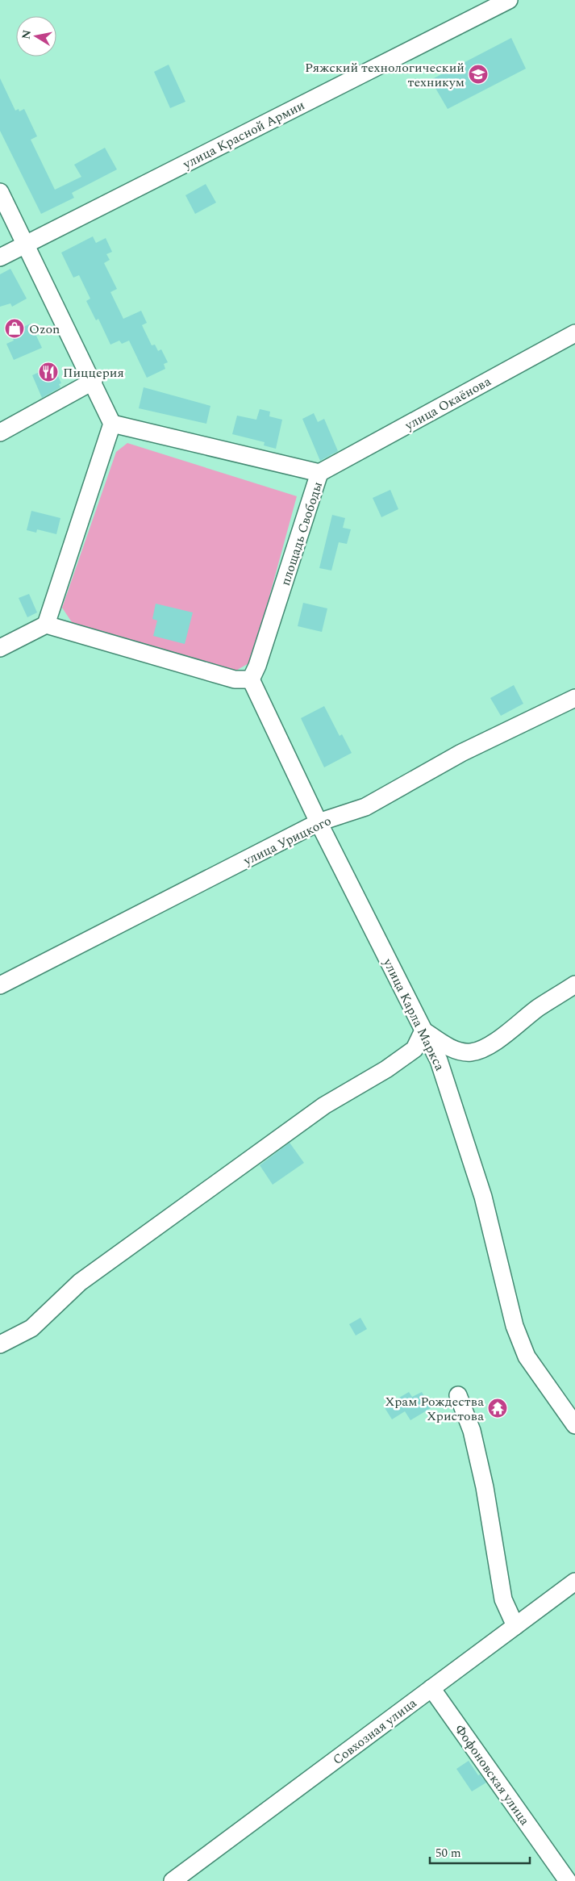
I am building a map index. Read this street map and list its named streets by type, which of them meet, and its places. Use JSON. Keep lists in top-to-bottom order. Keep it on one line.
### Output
{"streets":{"street":["улица Красной Армии","улица Окаёнова","площадь Свободы","улица Урицкого","улица Карла Маркса","Совхозная улица","Фофоновская улица"]},"crossings":[["улица Окаёнова","площадь Свободы"],["площадь Свободы","улица Карла Маркса"],["улица Урицкого","улица Карла Маркса"],["Совхозная улица","Фофоновская улица"]],"places":{"school or university":["Ряжский технологический техникум"],"shop":["Ozon"],"restaurant":["Пиццерия"],"temple":["Храм Рождества Христова"]},"scale_bar":"50 m","north":"left"}
